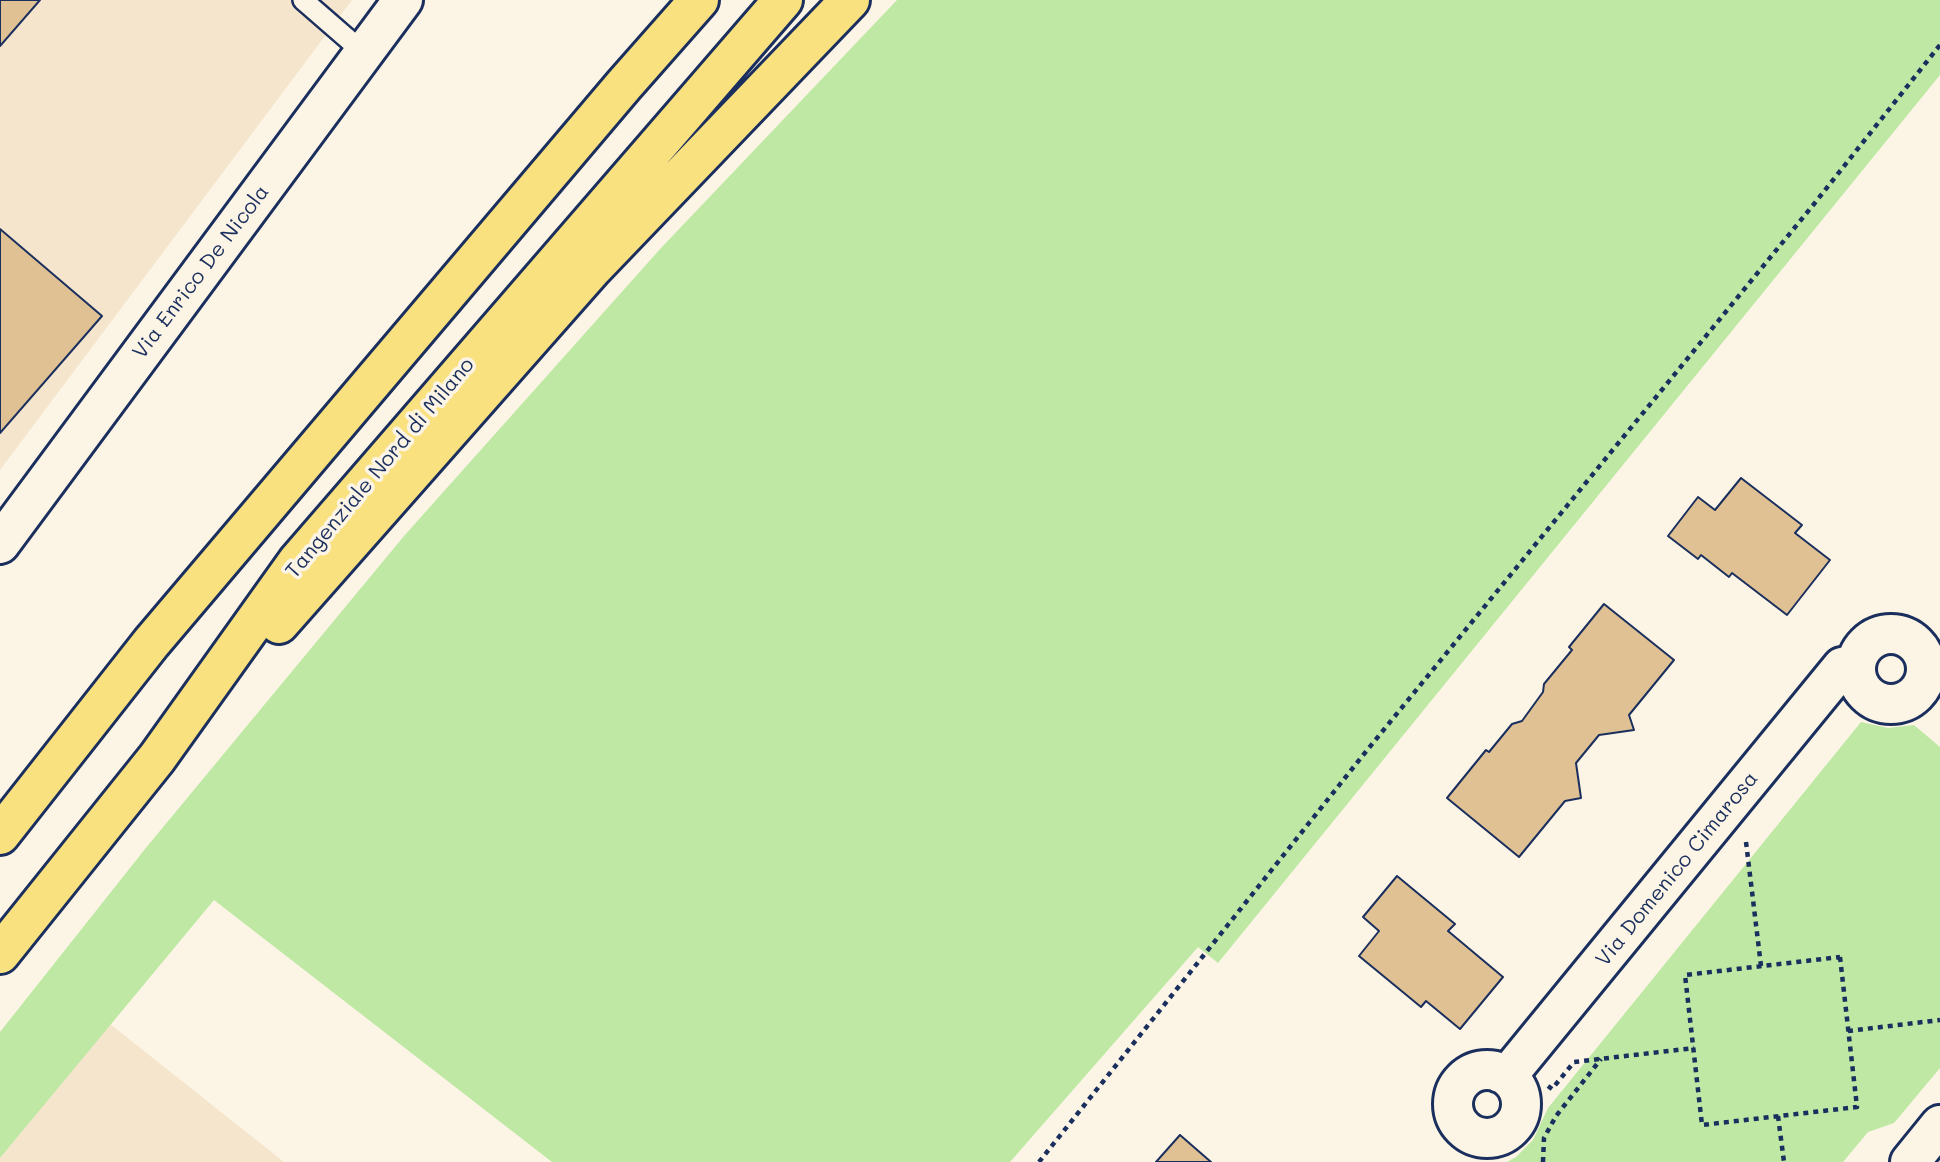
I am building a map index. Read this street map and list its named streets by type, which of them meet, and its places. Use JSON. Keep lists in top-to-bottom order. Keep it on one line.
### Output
{"streets":{"highway":["Tangenziale Nord di Milano"],"street":["Via Enrico De Nicola","Via Domenico Cimarosa"]}}
